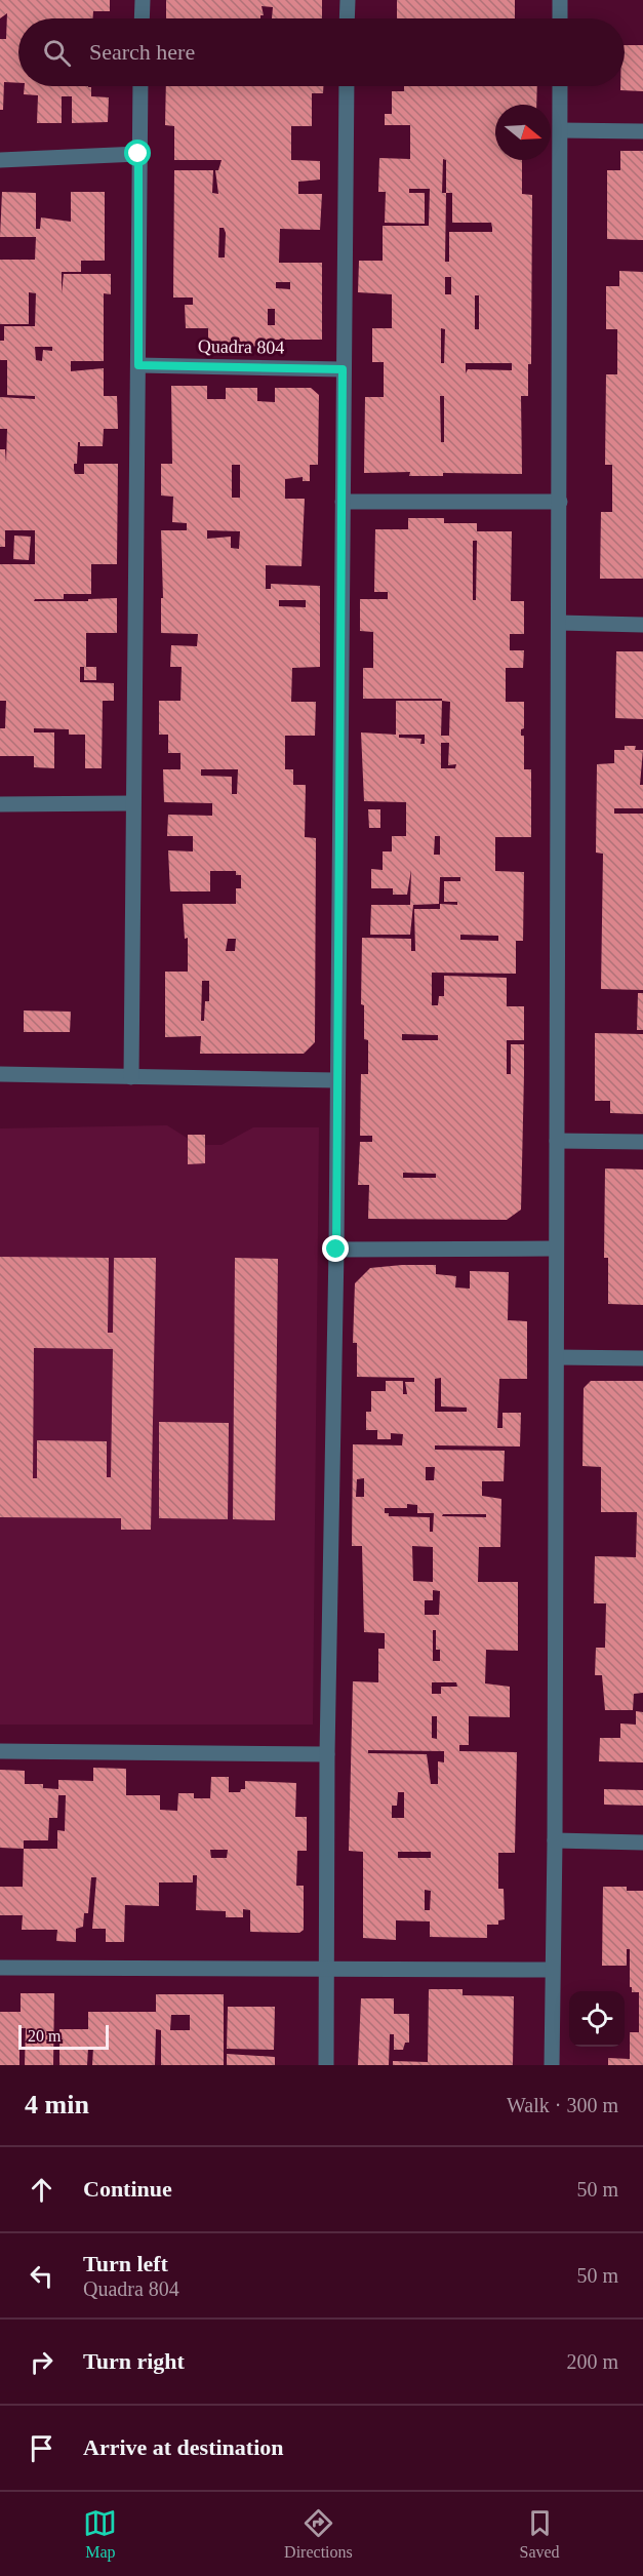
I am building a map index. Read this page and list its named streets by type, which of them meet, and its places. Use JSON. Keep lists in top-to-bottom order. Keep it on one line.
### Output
{"streets":{"street":["Quadra 804"]},"scale_bar":"20 m","north":"right","page":{"search":"Search here","scale":"20 m","heading":["4 min","Walk · 300 m"],"list":[["Continue","50 m"],["Turn left","Quadra 804","50 m"],["Turn right","200 m"],"Arrive at destination"],"nav":["Map","Directions","Saved"]}}
